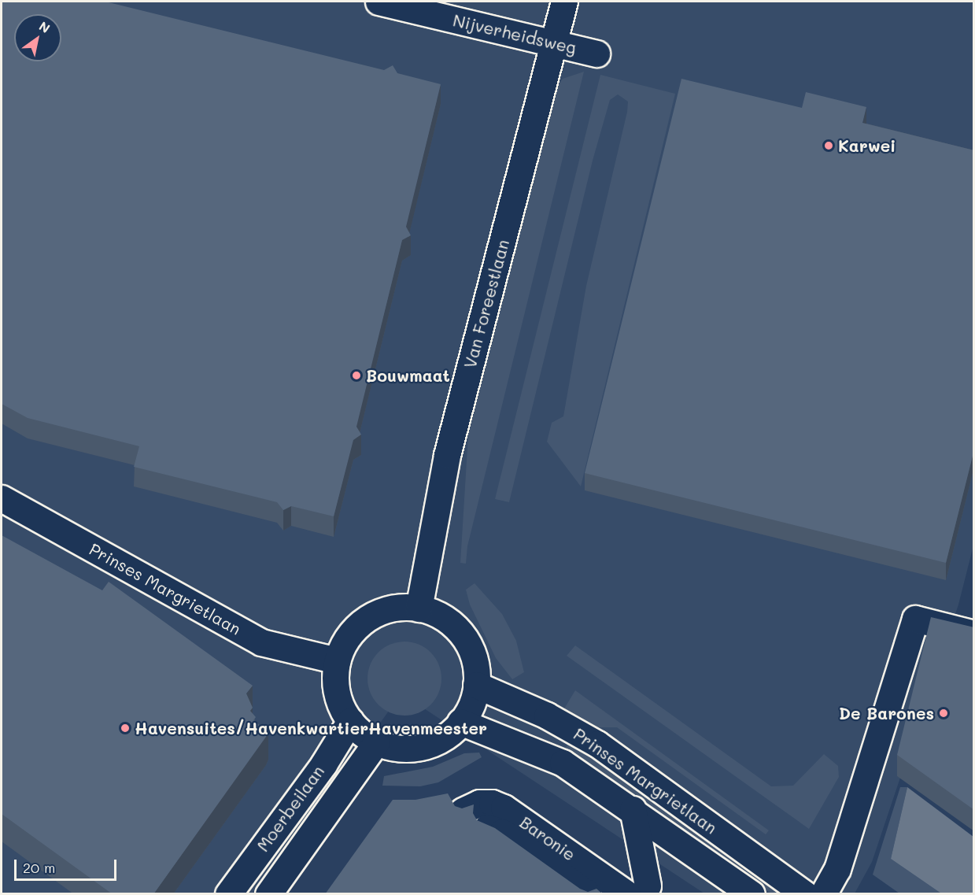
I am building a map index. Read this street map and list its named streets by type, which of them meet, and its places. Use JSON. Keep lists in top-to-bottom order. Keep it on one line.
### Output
{"streets":{"street":["Nijverheidsweg","Van Foreestlaan","Prinses Margrietlaan","Moerbeilaan","Baronie"]},"crossings":[["Nijverheidsweg","Van Foreestlaan"],["Van Foreestlaan","Prinses Margrietlaan"],["Van Foreestlaan","Moerbeilaan"],["Prinses Margrietlaan","Moerbeilaan"]],"places":["Karwei","Bouwmaat","De Barones","Havensuites/HavenkwartierHavenmeester"],"scale_bar":"20 m","north":"top right"}
